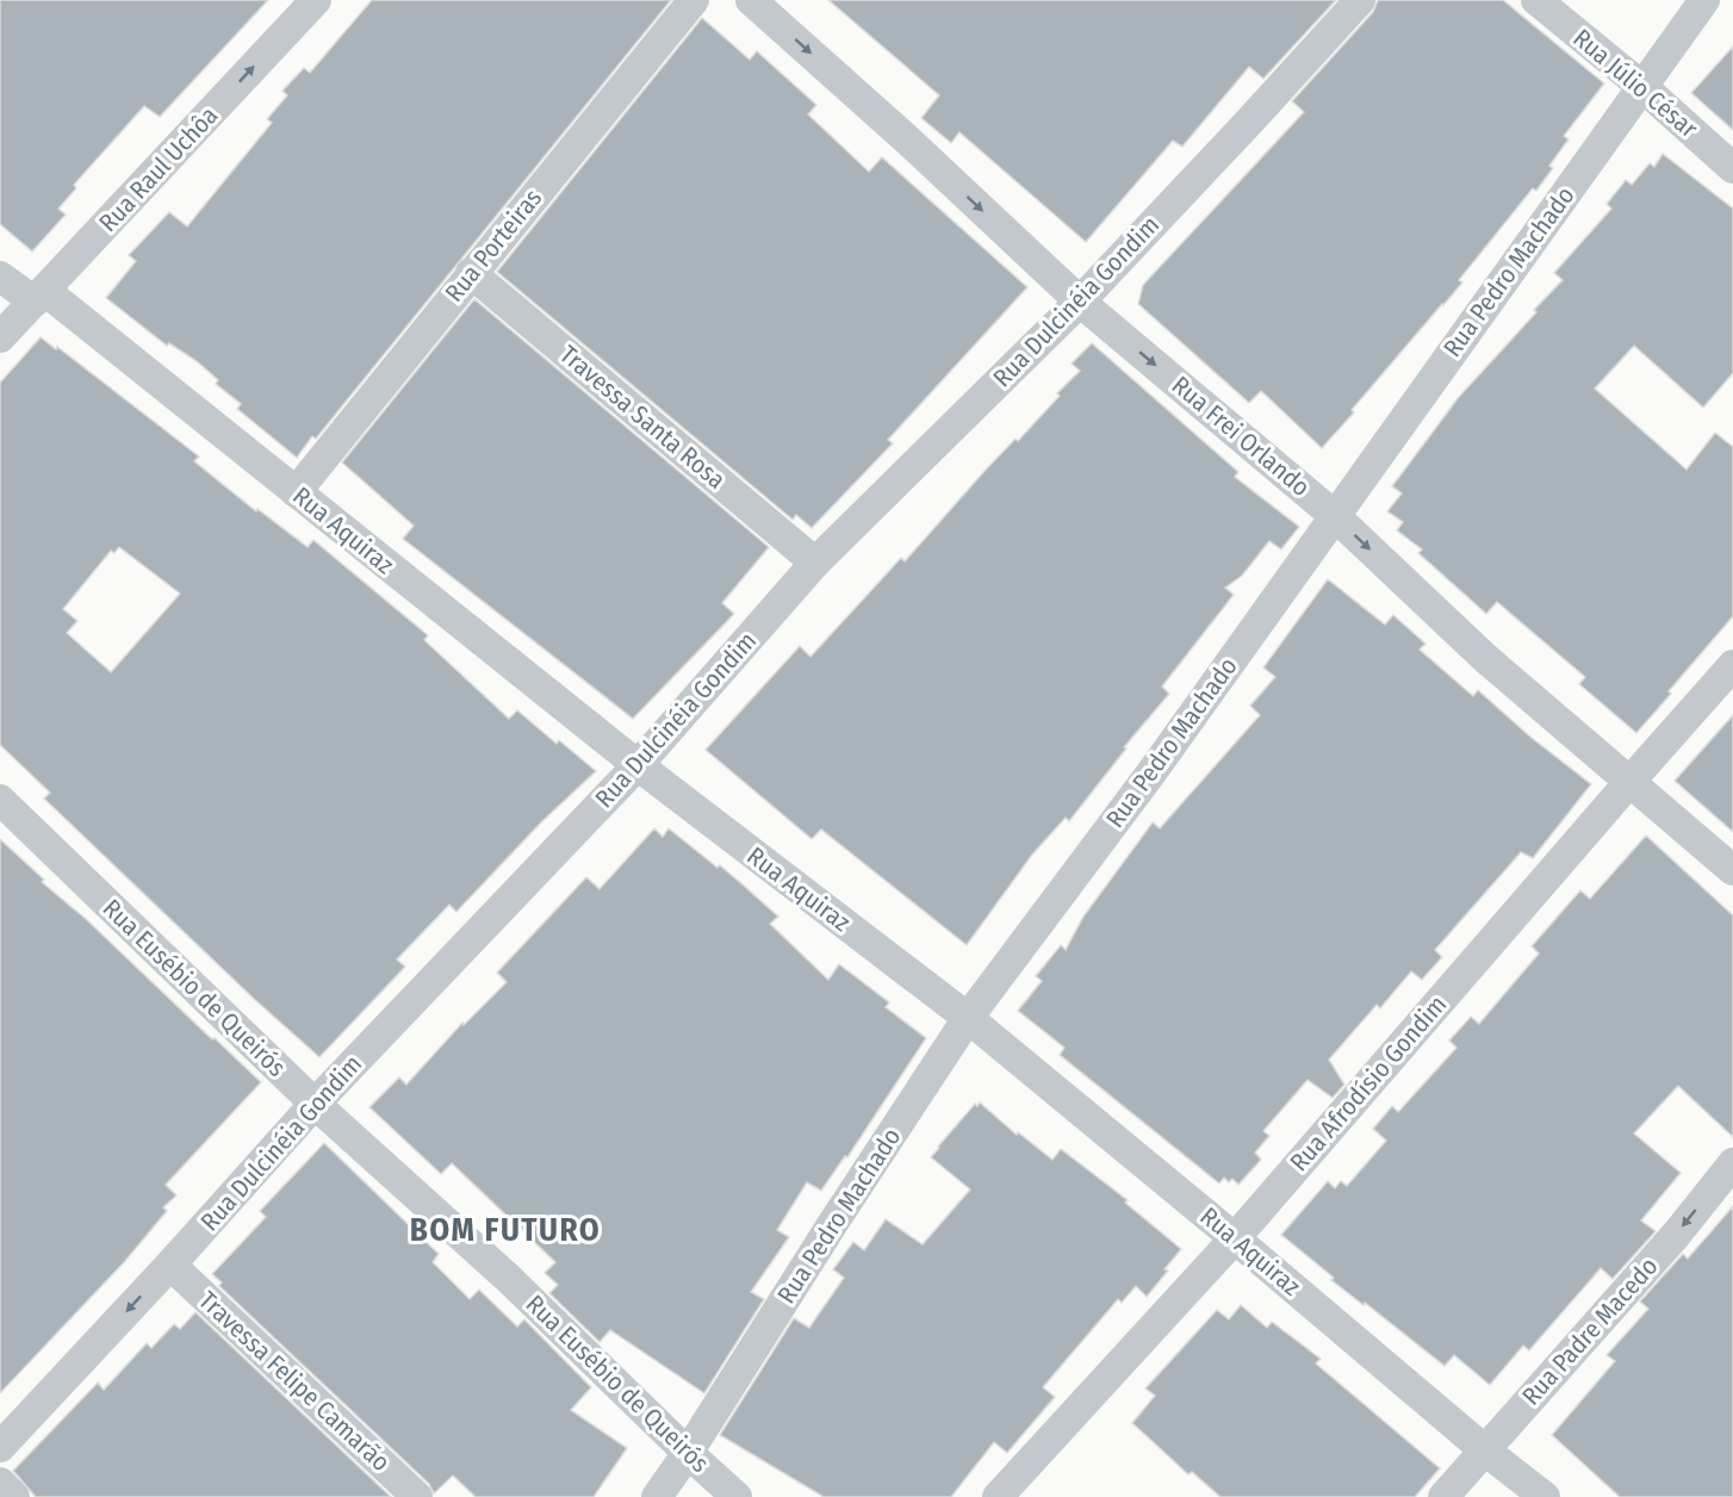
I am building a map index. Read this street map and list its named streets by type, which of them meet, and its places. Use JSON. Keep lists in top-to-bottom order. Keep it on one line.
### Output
{"streets":{"street":["Rua Júlio César","Rua Raul Uchôa","Rua Porteiras","Rua Pedro Machado","Rua Dulcinéia Gondim","Travessa Santa Rosa","Rua Frei Orlando","Rua Aquiraz","Rua Eusébio de Queirós","Rua Afrodísio Gondim","Rua Padre Macedo","Travessa Felipe Camarão"]},"crossings":[["Rua Júlio César","Rua Pedro Machado"],["Rua Raul Uchôa","Rua Aquiraz"],["Rua Porteiras","Travessa Santa Rosa"],["Rua Porteiras","Rua Aquiraz"],["Rua Pedro Machado","Rua Frei Orlando"],["Rua Pedro Machado","Rua Aquiraz"],["Rua Pedro Machado","Rua Eusébio de Queirós"],["Rua Dulcinéia Gondim","Travessa Santa Rosa"],["Rua Dulcinéia Gondim","Rua Frei Orlando"],["Rua Dulcinéia Gondim","Rua Aquiraz"],["Rua Dulcinéia Gondim","Rua Eusébio de Queirós"],["Rua Dulcinéia Gondim","Travessa Felipe Camarão"],["Rua Frei Orlando","Rua Afrodísio Gondim"],["Rua Aquiraz","Rua Afrodísio Gondim"],["Rua Aquiraz","Rua Padre Macedo"]],"one_way":["Rua Raul Uchôa","Rua Frei Orlando","Rua Padre Macedo"],"districts":["BOM FUTURO"]}
